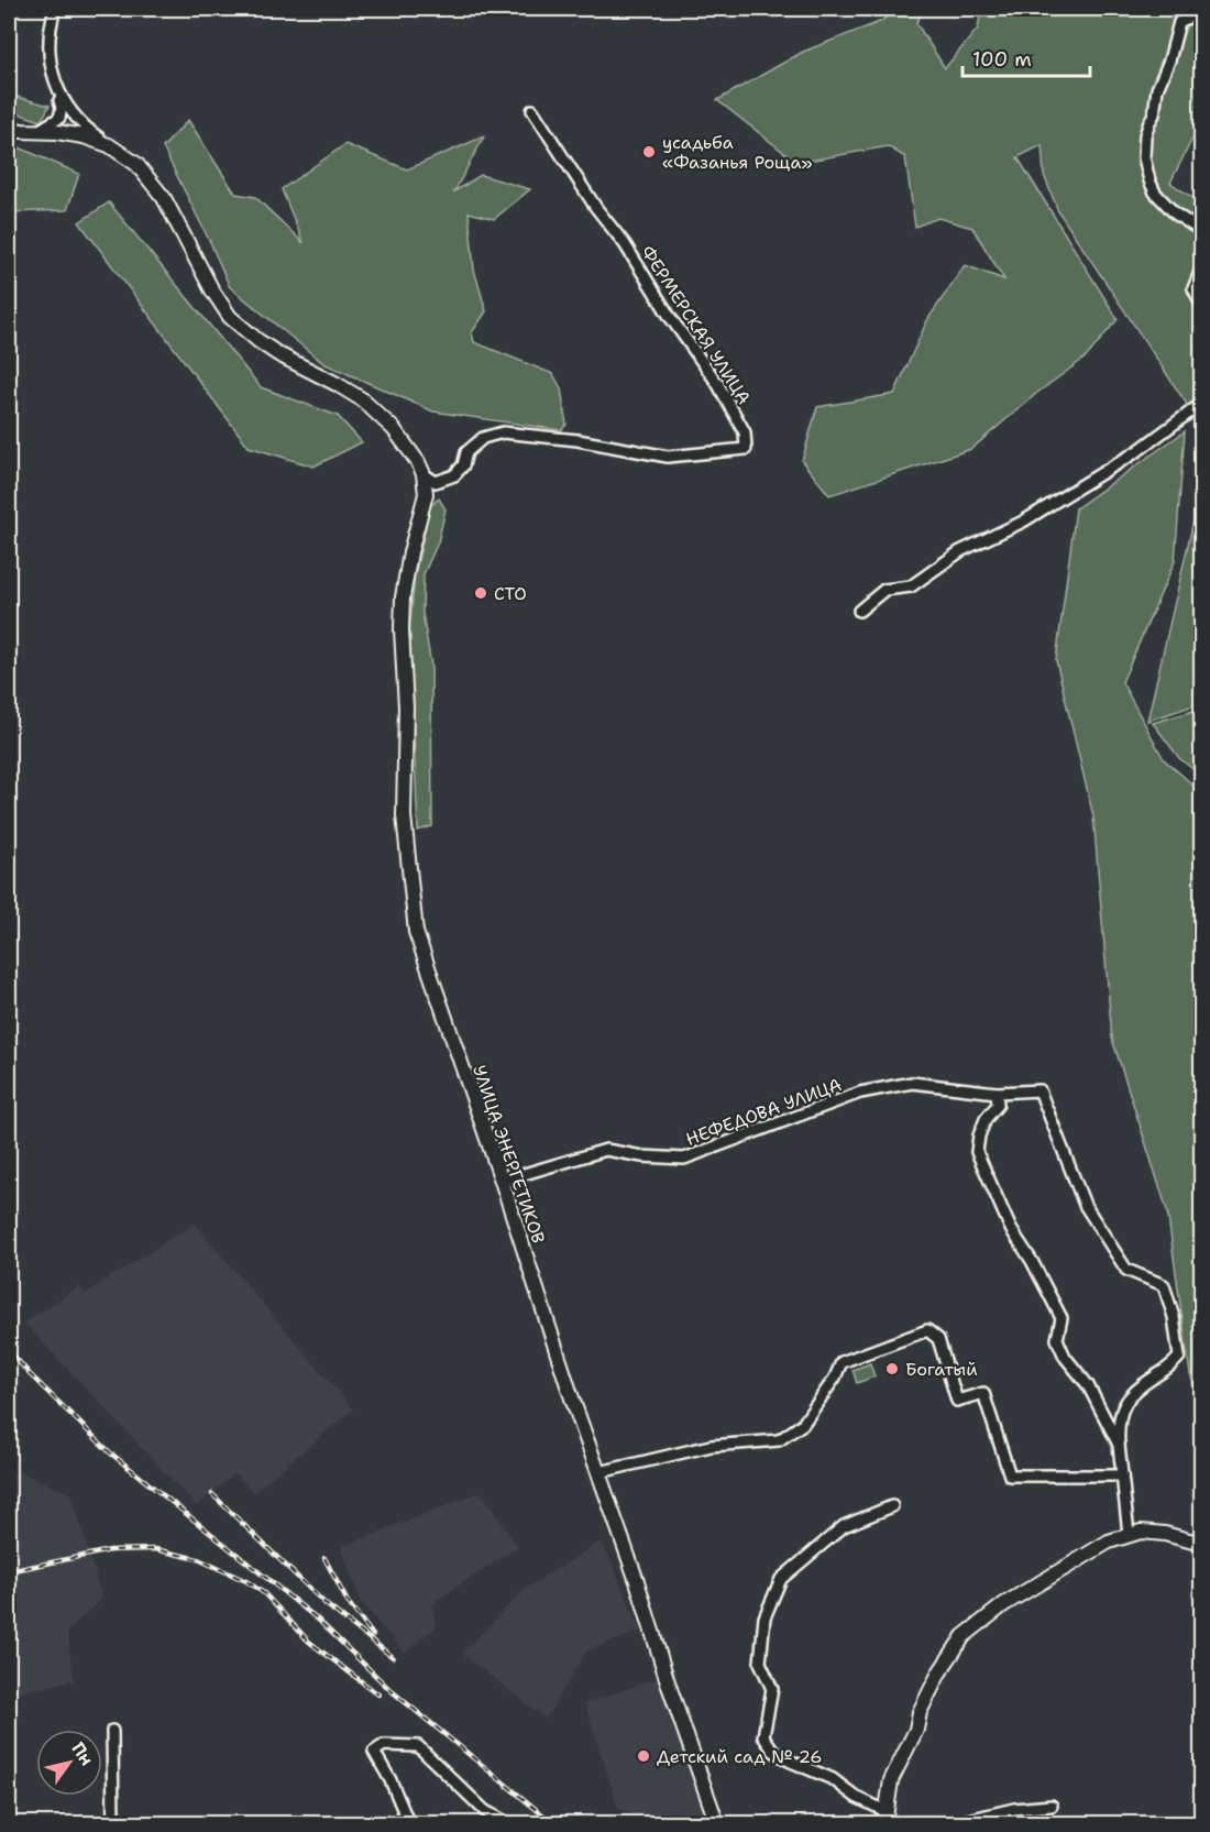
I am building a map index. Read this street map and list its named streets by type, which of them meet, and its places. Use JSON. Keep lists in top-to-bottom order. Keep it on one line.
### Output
{"streets":{"main road":["УЛИЦА ЭНЕРГЕТИКОВ"],"street":["ФЕРМЕРСКАЯ УЛИЦА","НЕФЕДОВА УЛИЦА"]},"crossings":[["ФЕРМЕРСКАЯ УЛИЦА","УЛИЦА ЭНЕРГЕТИКОВ"],["НЕФЕДОВА УЛИЦА","УЛИЦА ЭНЕРГЕТИКОВ"]],"places":["усадьба «Фазанья Роща»","СТО","Богатый","Детский сад № 26"],"scale_bar":"100 m","north":"top right"}
